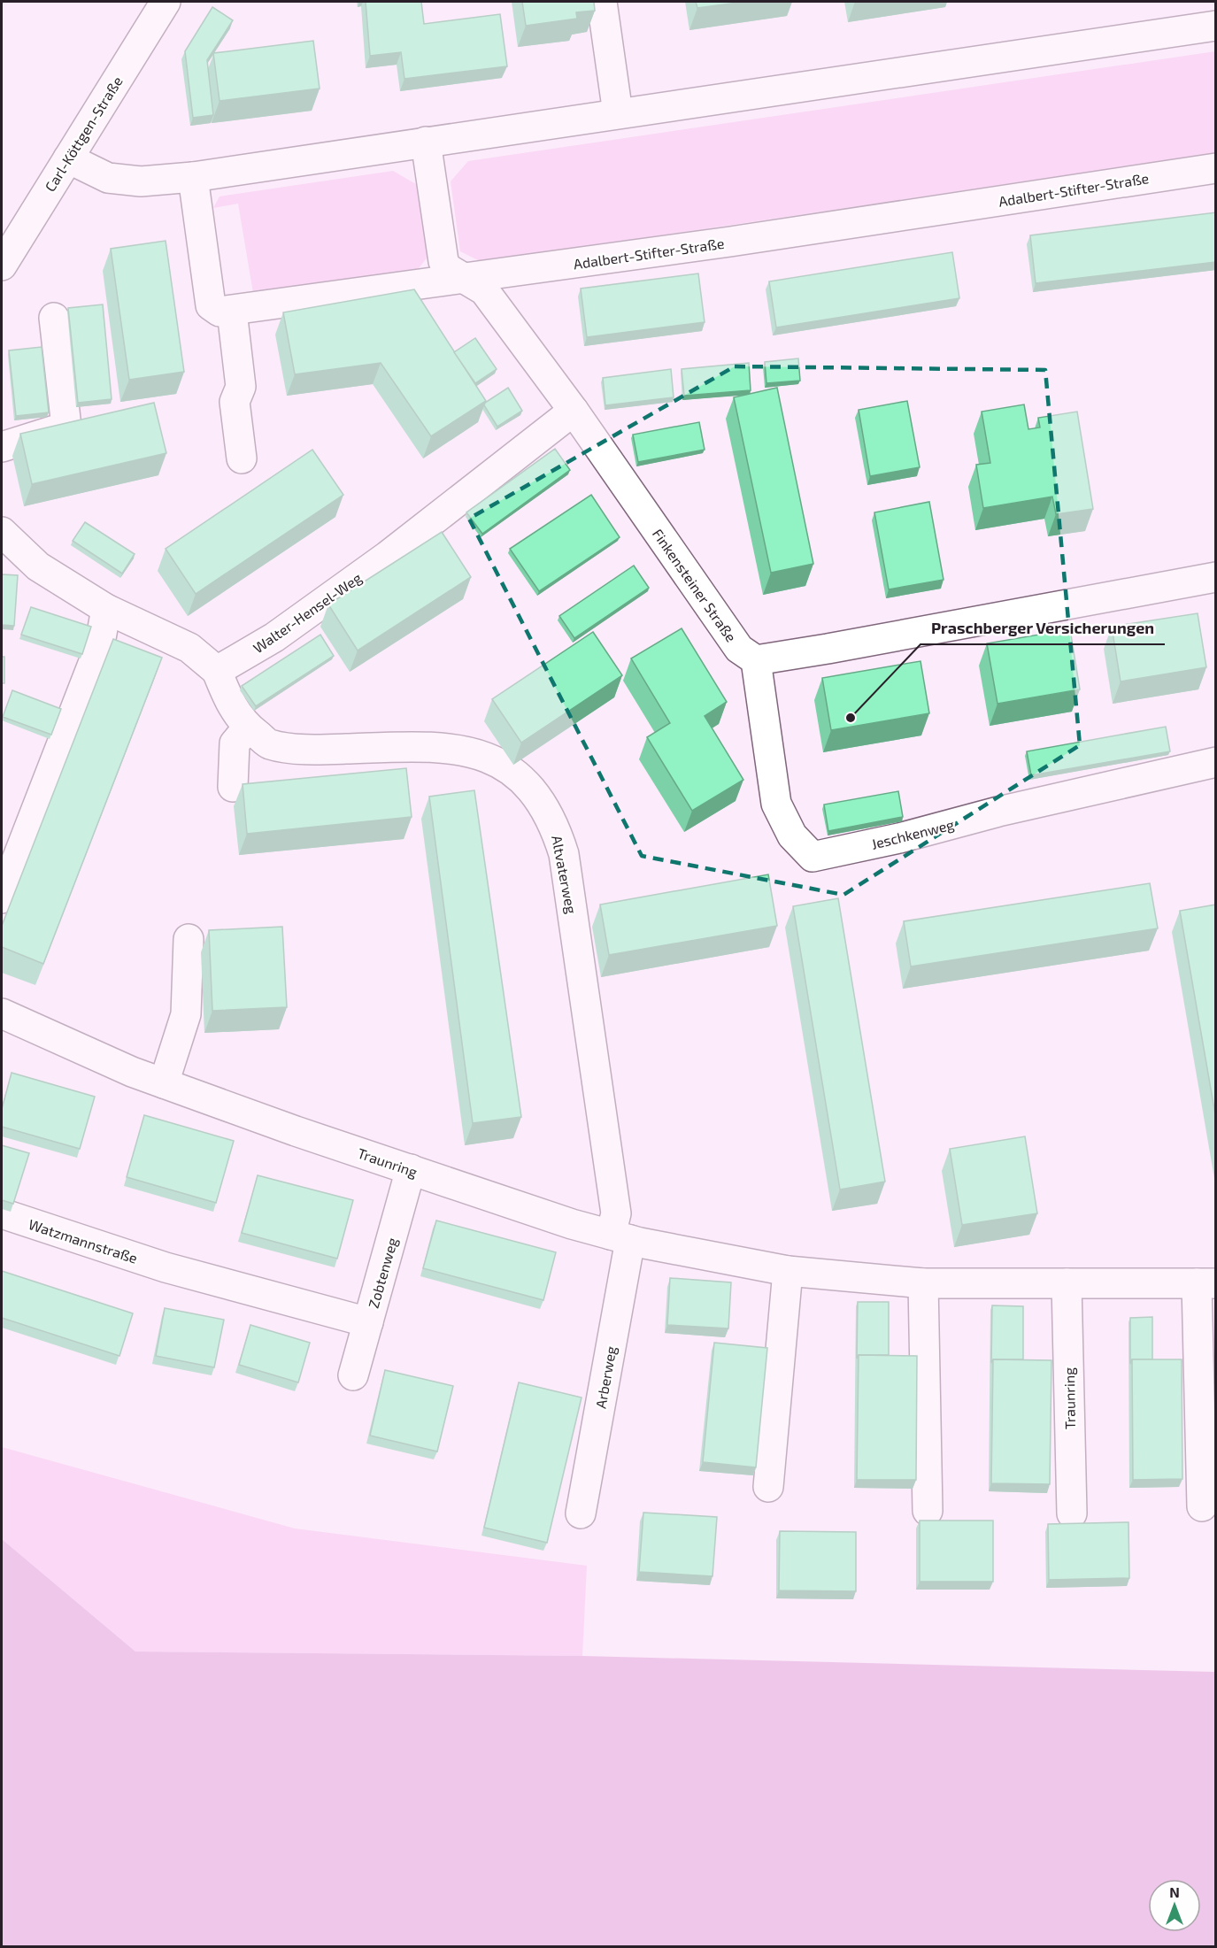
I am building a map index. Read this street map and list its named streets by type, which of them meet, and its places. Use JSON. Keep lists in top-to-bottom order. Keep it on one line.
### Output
{"streets":{"street":["Carl-Köttgen-Straße","Adalbert-Stifter-Straße","Finkensteiner Straße","Walter-Hensel-Weg","Jeschkenweg","Altvaterweg","Traunring","Watzmannstraße","Zobtenweg","Arberweg"]},"crossings":[["Adalbert-Stifter-Straße","Finkensteiner Straße"],["Finkensteiner Straße","Walter-Hensel-Weg"],["Finkensteiner Straße","Jeschkenweg"],["Walter-Hensel-Weg","Altvaterweg"],["Altvaterweg","Traunring"],["Altvaterweg","Arberweg"],["Traunring","Zobtenweg"],["Traunring","Arberweg"],["Watzmannstraße","Zobtenweg"]],"places":["Praschberger Versicherungen"],"north":"top"}
